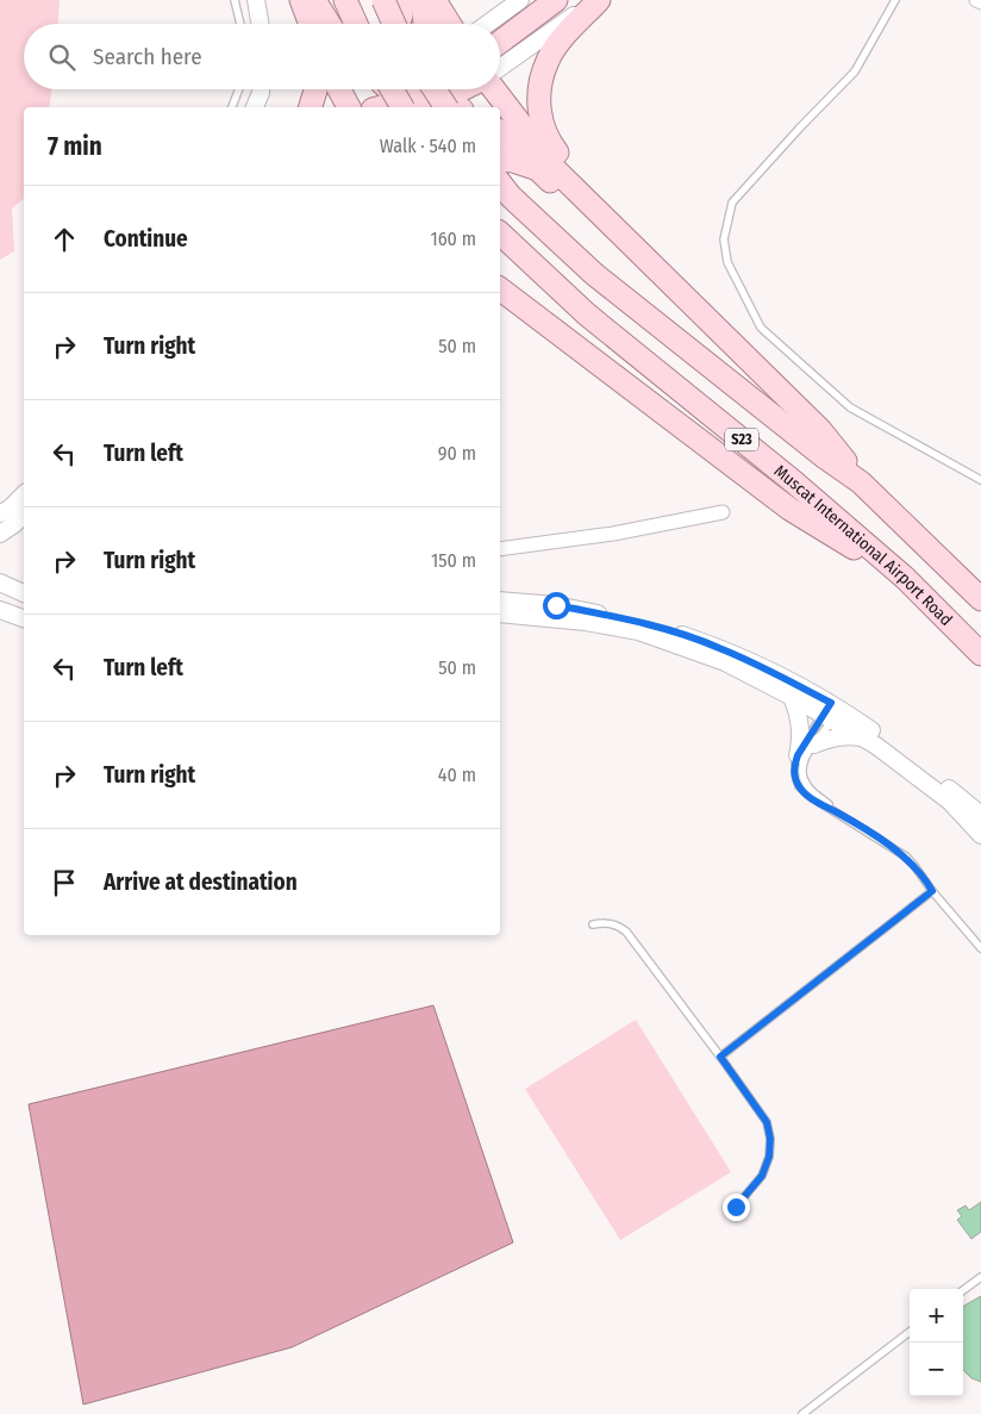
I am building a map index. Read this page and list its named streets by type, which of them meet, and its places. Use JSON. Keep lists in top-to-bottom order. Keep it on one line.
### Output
{"streets":{"main road":["S23","Muscat International Airport Road"]},"page":{"search":"Search here","heading":["7 min","Walk · 540 m"],"list":[["Continue","160 m"],["Turn right","50 m"],["Turn left","90 m"],["Turn right","150 m"],["Turn left","50 m"],["Turn right","40 m"],"Arrive at destination"],"map_buttons":["+","−"]}}
